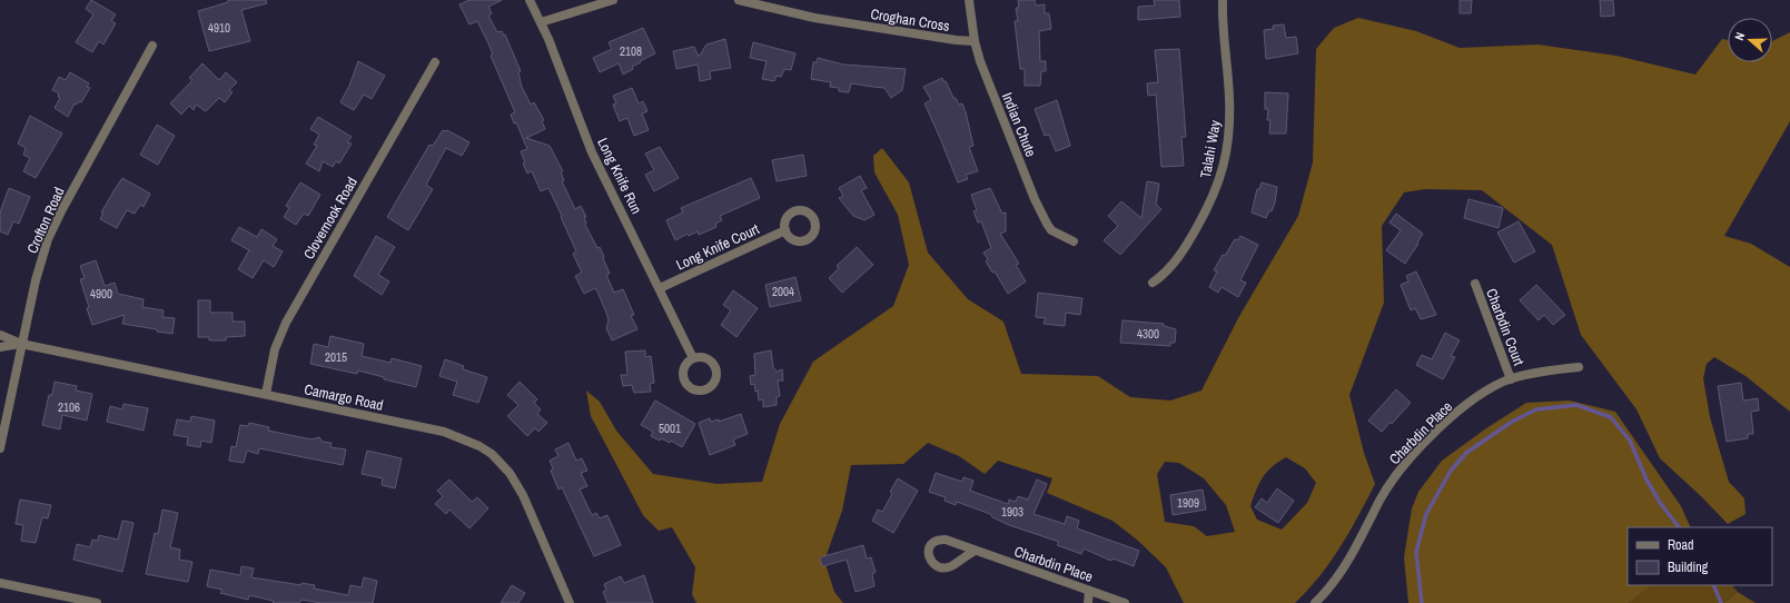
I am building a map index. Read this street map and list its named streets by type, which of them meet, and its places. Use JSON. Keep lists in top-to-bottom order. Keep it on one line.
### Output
{"streets":{"street":["Croghan Cross","Indian Chute","Talahi Way","Long Knife Run","Clovernook Road","Crofton Road","Long Knife Court","Charbdin Court","Camargo Road","Charbdin Place"]},"crossings":[["Croghan Cross","Indian Chute"],["Long Knife Run","Long Knife Court"],["Clovernook Road","Camargo Road"],["Crofton Road","Camargo Road"],["Charbdin Court","Charbdin Place"]],"house_numbers":["4910","2108","2004","4900","4300","2015","2106","5001","1909","1903"],"legend":["Road","Building"],"north":"left"}
